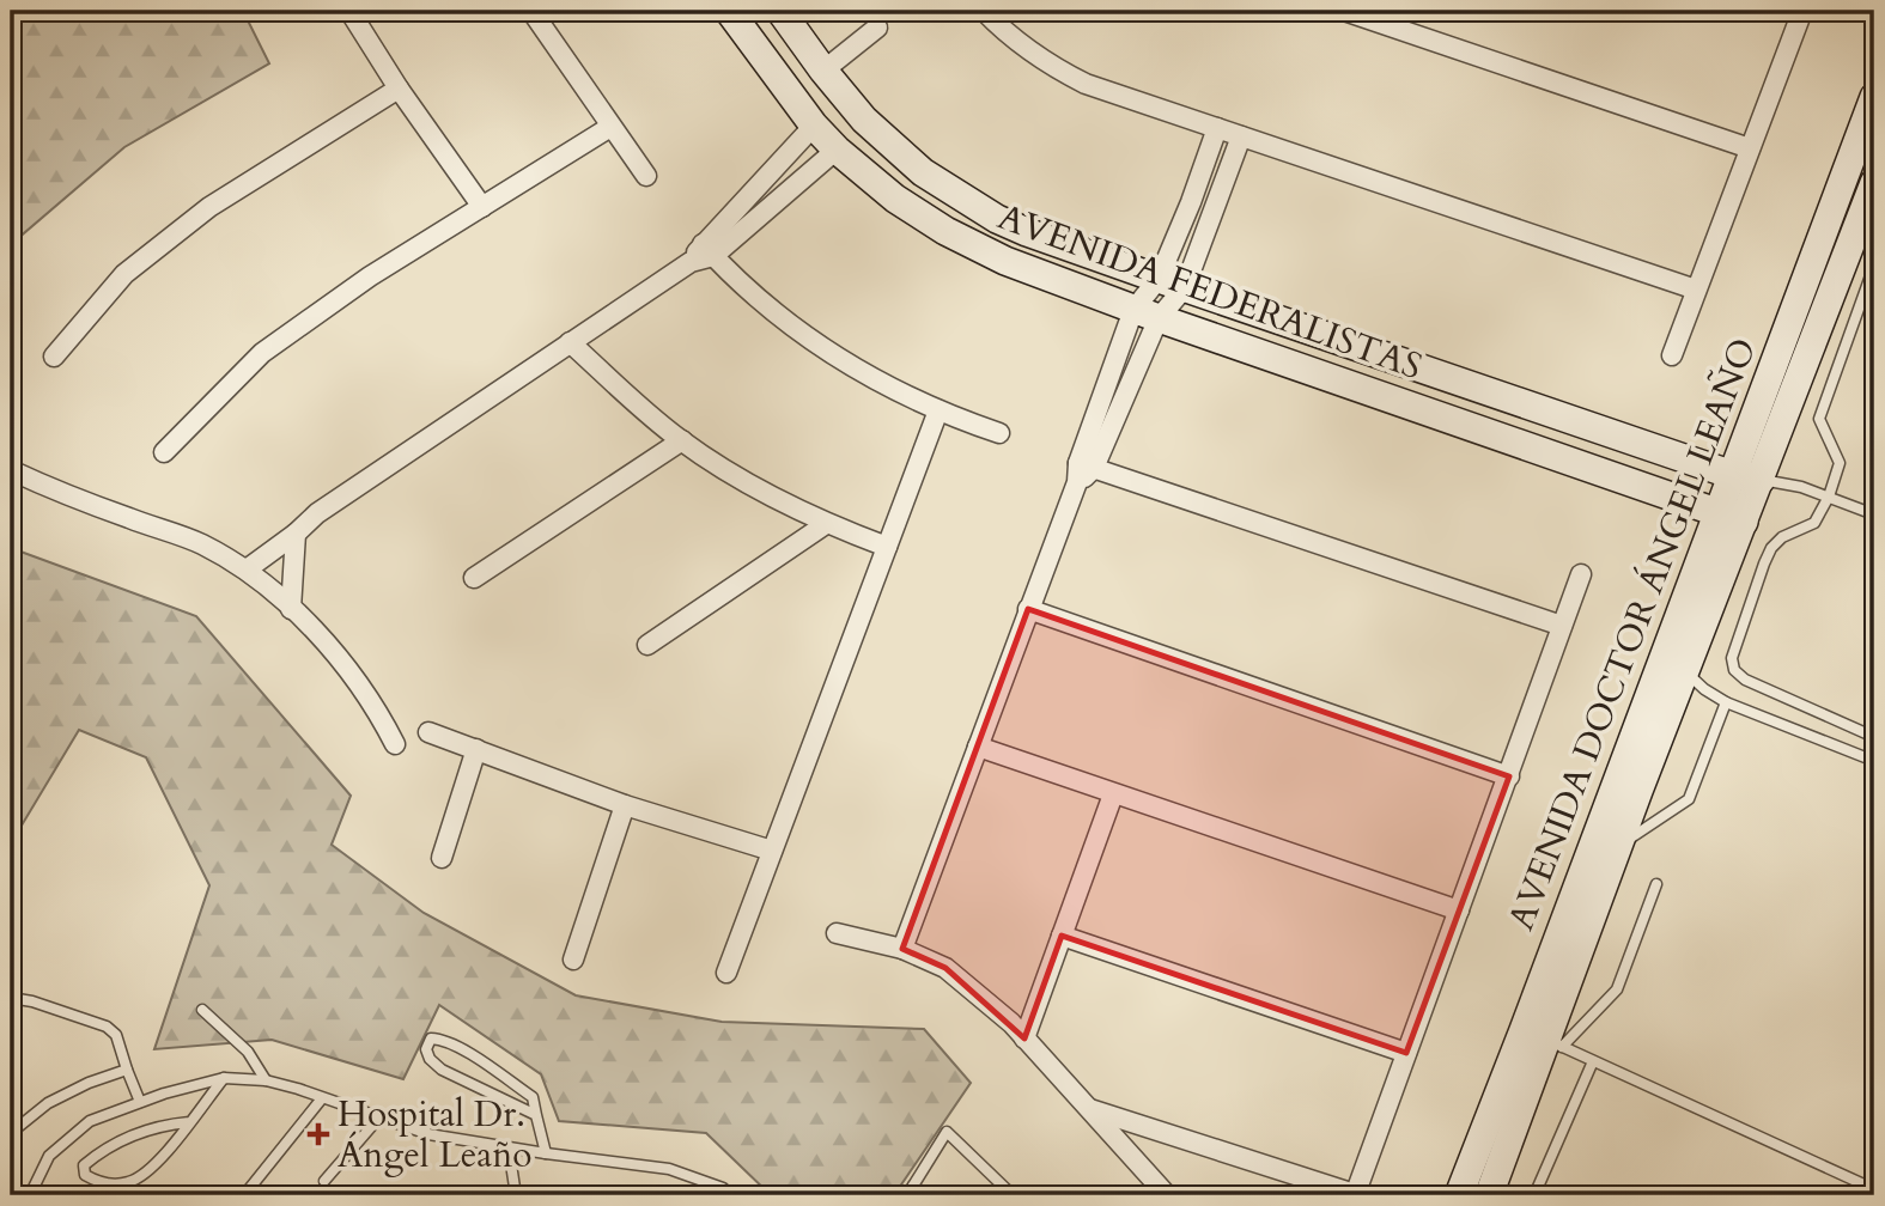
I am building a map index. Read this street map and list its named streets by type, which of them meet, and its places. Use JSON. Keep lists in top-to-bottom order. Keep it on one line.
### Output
{"streets":{"street":["AVENIDA FEDERALISTAS","AVENIDA DOCTOR ÁNGEL LEAÑO"]},"crossings":[["AVENIDA FEDERALISTAS","AVENIDA DOCTOR ÁNGEL LEAÑO"]],"places":{"health":["Hospital Dr. Ángel Leaño"]}}
